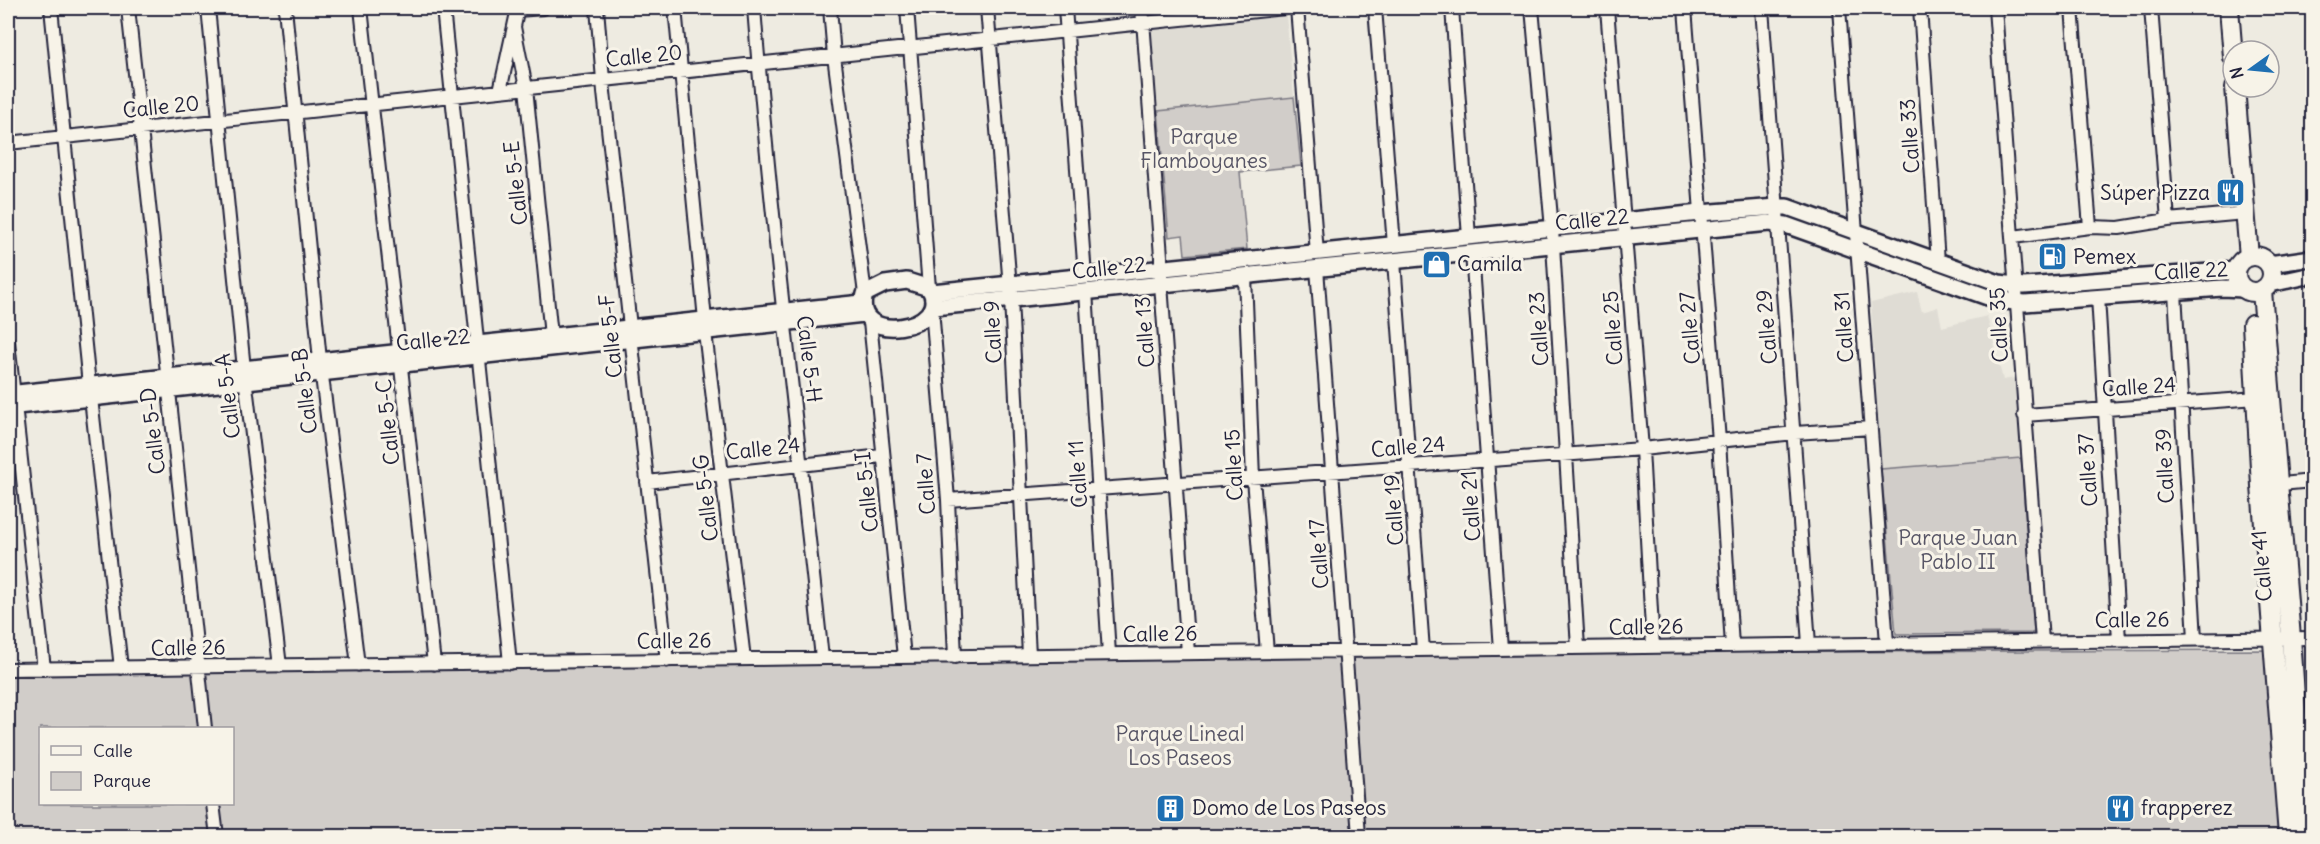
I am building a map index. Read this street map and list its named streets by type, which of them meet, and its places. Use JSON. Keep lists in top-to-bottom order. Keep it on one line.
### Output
{"streets":{"main road":["Calle 41"],"street":["Calle 20","Calle 33","Calle 5-E","Calle 22","Calle 35","Calle 29","Calle 31","Calle 25","Calle 27","Calle 23","Calle 9","Calle 13","Calle 5-F","Calle 5-H","Calle 24","Calle 5-B","Calle 5-A","Calle 5-C","Calle 5-D","Calle 15","Calle 39","Calle 37","Calle 11","Calle 7","Calle 5-I","Calle 5-G","Calle 21","Calle 19","Calle 17","Calle 26"]},"crossings":[["Calle 20","Calle 5-E"],["Calle 20","Calle 9"],["Calle 20","Calle 13"],["Calle 20","Calle 5-F"],["Calle 20","Calle 5-H"],["Calle 20","Calle 5-B"],["Calle 20","Calle 5-A"],["Calle 20","Calle 5-C"],["Calle 20","Calle 5-D"],["Calle 20","Calle 11"],["Calle 20","Calle 7"],["Calle 20","Calle 5-I"],["Calle 20","Calle 5-G"],["Calle 33","Calle 22"],["Calle 5-E","Calle 22"],["Calle 22","Calle 35"],["Calle 22","Calle 29"],["Calle 22","Calle 31"],["Calle 22","Calle 25"],["Calle 22","Calle 27"],["Calle 22","Calle 23"],["Calle 22","Calle 9"],["Calle 22","Calle 13"],["Calle 22","Calle 5-F"],["Calle 22","Calle 5-H"],["Calle 22","Calle 5-B"],["Calle 22","Calle 5-A"],["Calle 22","Calle 5-C"],["Calle 22","Calle 5-D"],["Calle 22","Calle 15"],["Calle 22","Calle 39"],["Calle 22","Calle 37"],["Calle 22","Calle 11"],["Calle 22","Calle 7"],["Calle 22","Calle 5-I"],["Calle 22","Calle 5-G"],["Calle 22","Calle 21"],["Calle 22","Calle 19"],["Calle 22","Calle 17"],["Calle 22","Calle 41"],["Calle 35","Calle 24"],["Calle 35","Calle 26"],["Calle 29","Calle 24"],["Calle 29","Calle 26"],["Calle 31","Calle 24"],["Calle 31","Calle 26"],["Calle 25","Calle 24"],["Calle 25","Calle 26"],["Calle 27","Calle 24"],["Calle 27","Calle 26"],["Calle 23","Calle 24"],["Calle 23","Calle 26"],["Calle 9","Calle 24"],["Calle 9","Calle 26"],["Calle 13","Calle 24"],["Calle 13","Calle 26"],["Calle 5-F","Calle 24"],["Calle 5-F","Calle 26"],["Calle 5-H","Calle 24"],["Calle 5-H","Calle 26"],["Calle 24","Calle 15"],["Calle 24","Calle 39"],["Calle 24","Calle 37"],["Calle 24","Calle 11"],["Calle 24","Calle 7"],["Calle 24","Calle 5-I"],["Calle 24","Calle 5-G"],["Calle 24","Calle 21"],["Calle 24","Calle 19"],["Calle 24","Calle 17"],["Calle 24","Calle 41"],["Calle 5-B","Calle 26"],["Calle 5-A","Calle 26"],["Calle 5-C","Calle 26"],["Calle 5-D","Calle 26"],["Calle 15","Calle 26"],["Calle 39","Calle 26"],["Calle 37","Calle 26"],["Calle 11","Calle 26"],["Calle 7","Calle 5-I"],["Calle 7","Calle 26"],["Calle 5-I","Calle 26"],["Calle 5-G","Calle 26"],["Calle 21","Calle 26"],["Calle 19","Calle 26"],["Calle 17","Calle 26"],["Calle 41","Calle 26"]],"parks":["Parque Flamboyanes","Parque Juan Pablo II","Parque Lineal Los Paseos"],"places":{"restaurant":["Súper Pizza","frapperez"],"fuel station":["Pemex"],"shop":["Camila"],"building":["Domo de Los Paseos"]},"legend":["Calle","Parque"],"north":"left"}
